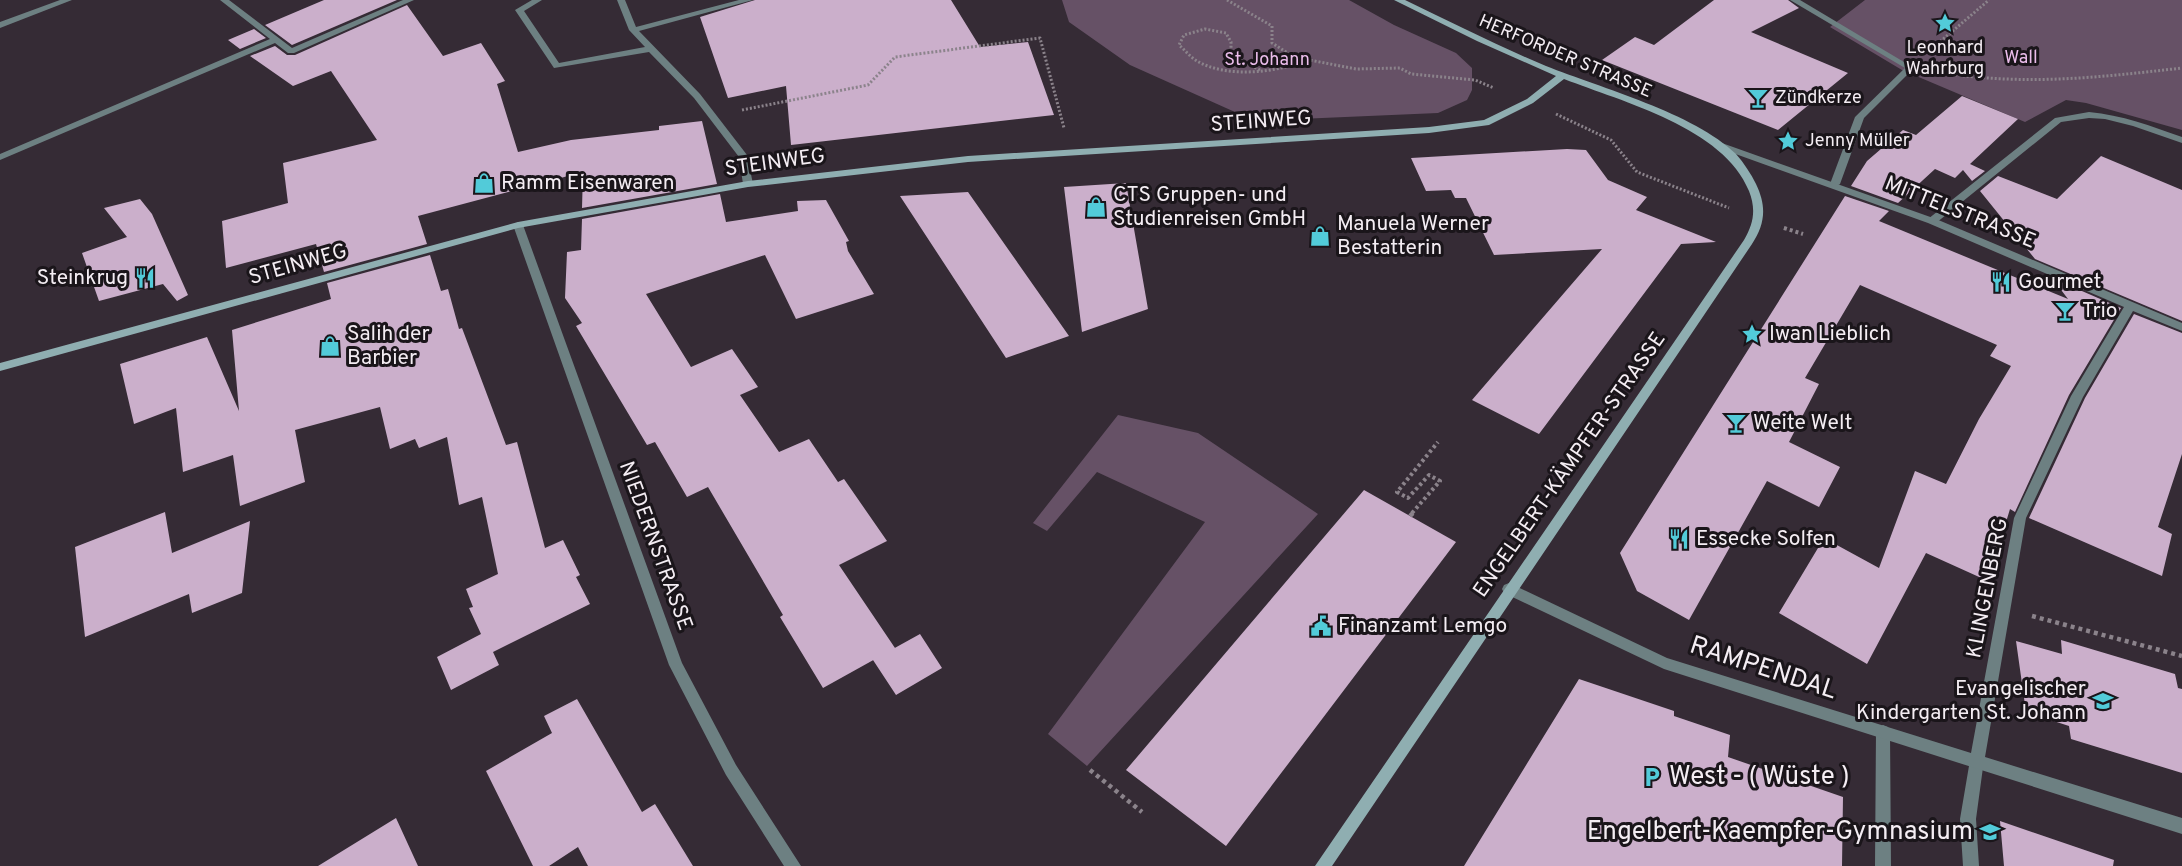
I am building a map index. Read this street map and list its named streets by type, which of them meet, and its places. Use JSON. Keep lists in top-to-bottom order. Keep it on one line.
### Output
{"streets":{"street":["HERFORDER STRASSE","STEINWEG","MITTELSTRASSE","ENGELBERT-KÄMPFER-STRASSE","NIEDERNSTRASSE","KLINGENBERG","RAMPENDAL"]},"crossings":[["HERFORDER STRASSE","STEINWEG"],["HERFORDER STRASSE","MITTELSTRASSE"],["STEINWEG","NIEDERNSTRASSE"],["MITTELSTRASSE","KLINGENBERG"],["ENGELBERT-KÄMPFER-STRASSE","RAMPENDAL"],["KLINGENBERG","RAMPENDAL"]],"parks":["Wall","St. Johann"],"places":{"place":["Leonhard Wahrburg","Jenny Müller","Iwan Lieblich"],"bar":["Zündkerze","Trio","Weite Welt"],"shop":["Ramm Eisenwaren","CTS Gruppen- und Studienreisen GmbH","Manuela Werner Bestatterin","Salih der Barbier"],"restaurant":["Steinkrug","Gourmet","Essecke Solfen"],"public building":["Finanzamt Lemgo"],"school or university":["Evangelischer Kindergarten St. Johann","Engelbert-Kaempfer-Gymnasium"],"parking":["West - ( Wüste )"]}}
